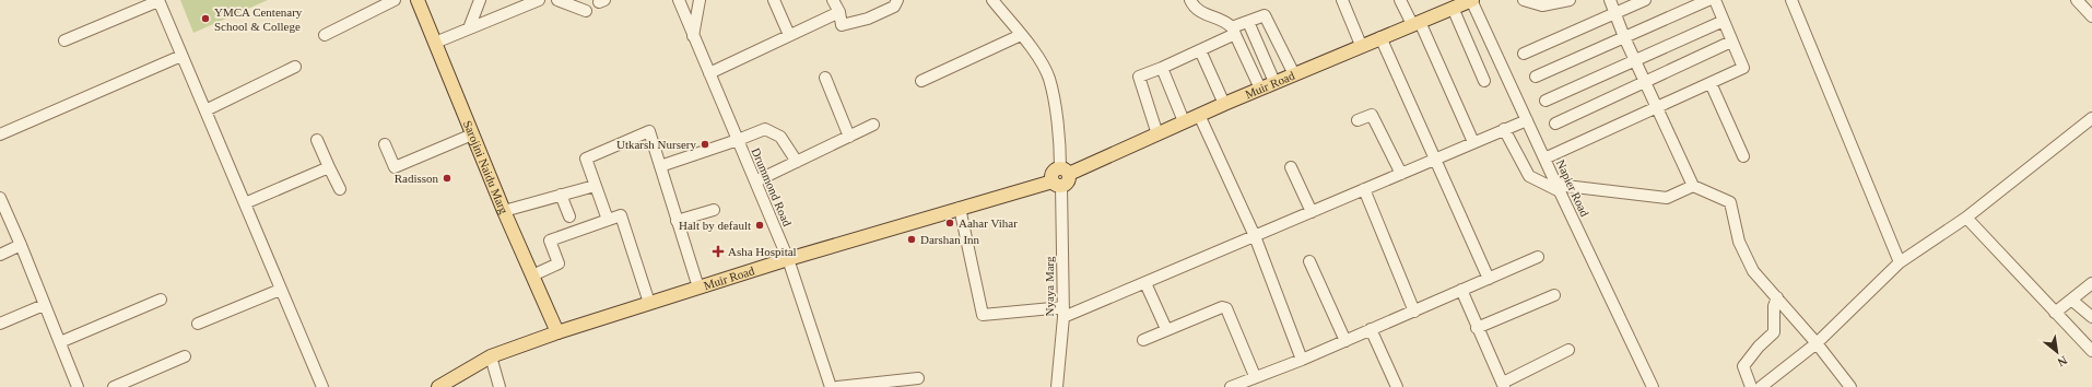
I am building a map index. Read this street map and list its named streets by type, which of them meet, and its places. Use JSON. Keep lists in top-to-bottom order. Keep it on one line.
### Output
{"streets":{"main road":["Muir Road","Sarojini Naidu Marg"],"street":["Drummond Road","Napier Road","Nyaya Marg"]},"crossings":[["Muir Road","Sarojini Naidu Marg"],["Muir Road","Drummond Road"],["Muir Road","Napier Road"],["Muir Road","Nyaya Marg"]],"places":{"other":["YMCA Centenary School & College","Utkarsh Nursery","Radisson","Aahar Vihar","Halt by default","Darshan Inn"],"health":["Asha Hospital"]},"north":"bottom right"}
